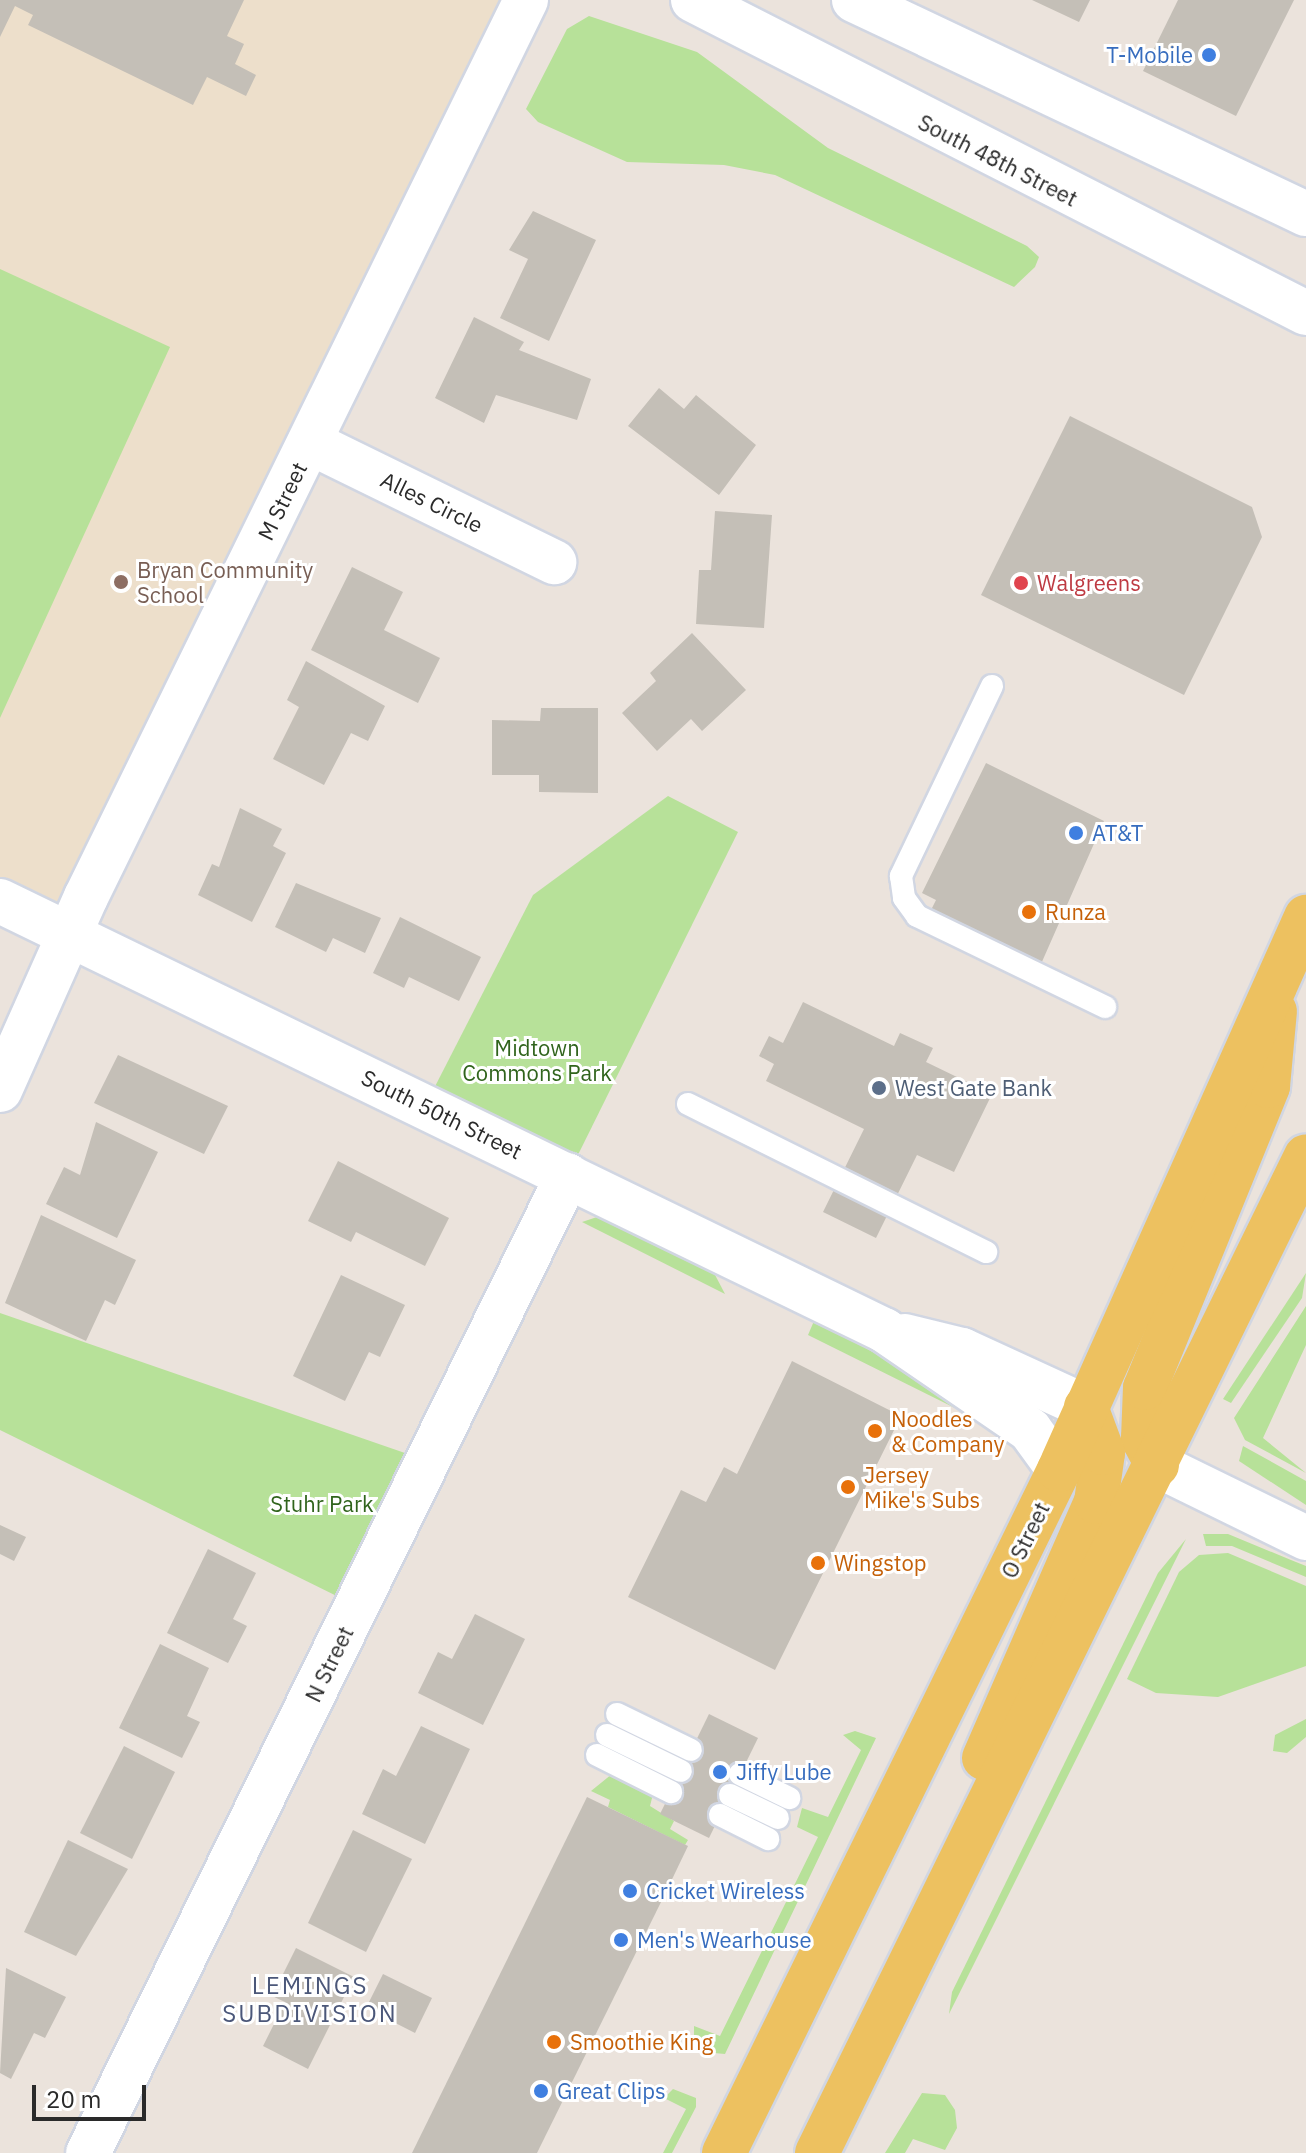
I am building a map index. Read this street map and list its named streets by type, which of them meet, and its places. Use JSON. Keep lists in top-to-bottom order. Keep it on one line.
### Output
{"streets":{"main road":["O Street"],"street":["South 48th Street","M Street","Alles Circle","South 50th Street","N Street"]},"crossings":[["M Street","Alles Circle"],["M Street","South 50th Street"],["South 50th Street","O Street"],["South 50th Street","N Street"]],"districts":["LEMINGS SUBDIVISION"],"parks":["Midtown Commons Park","Stuhr Park"],"places":["T-Mobile","Bryan Community School","Walgreens","AT&T","Runza","West Gate Bank","Noodles & Company","Jersey Mike's Subs","Wingstop","Jiffy Lube","Cricket Wireless","Men's Wearhouse","Smoothie King","Great Clips"],"scale_bar":"20 m"}
